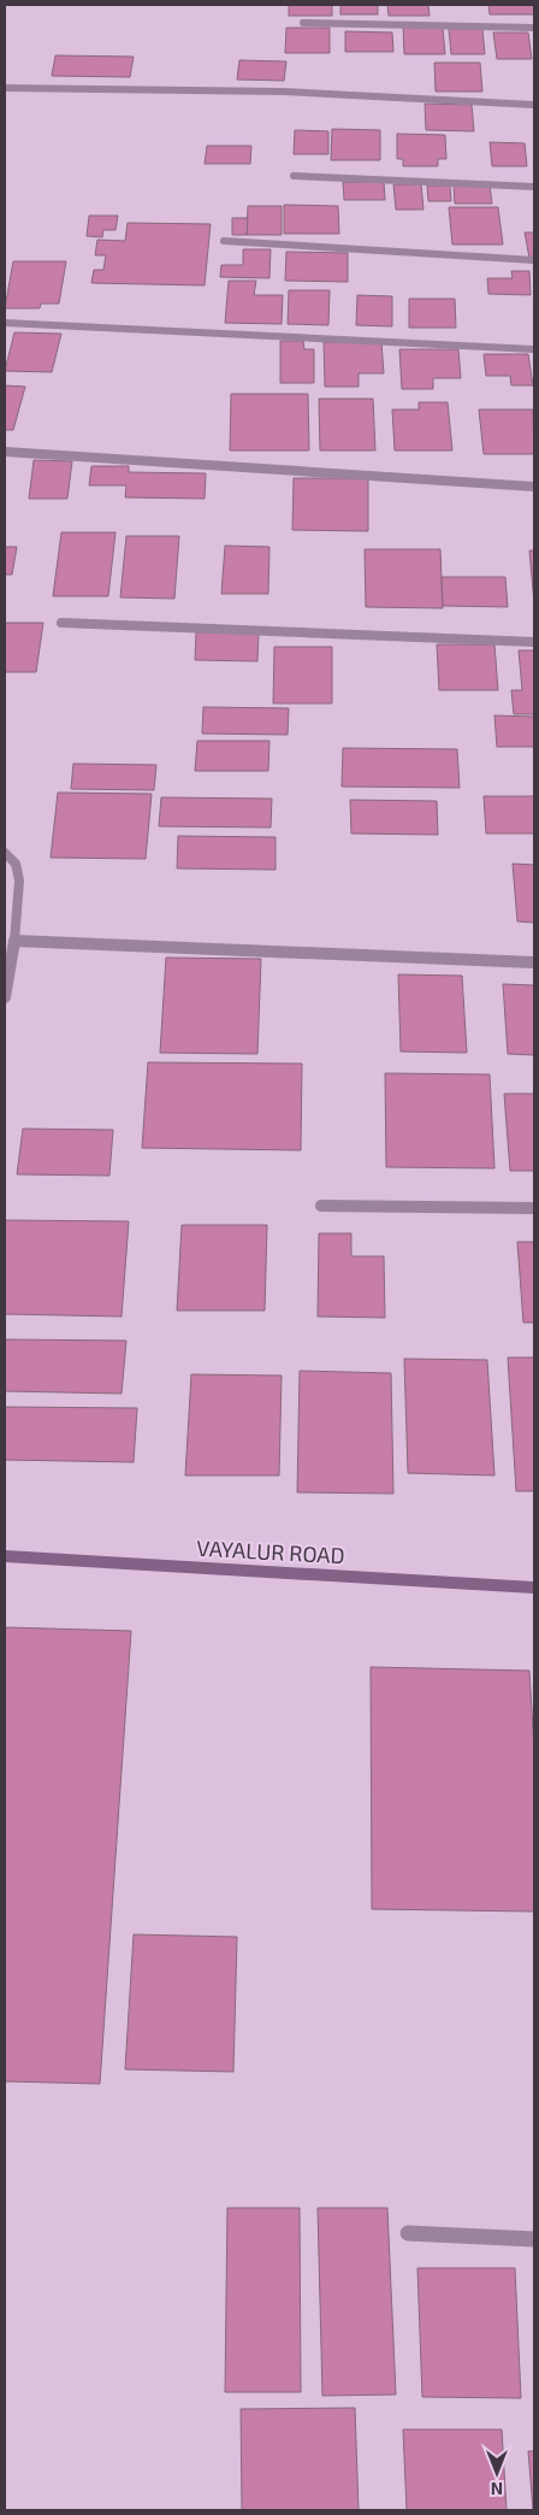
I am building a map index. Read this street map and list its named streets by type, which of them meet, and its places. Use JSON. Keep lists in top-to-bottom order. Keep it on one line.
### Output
{"streets":{"main road":["VAYALUR ROAD"]},"north":"bottom"}
